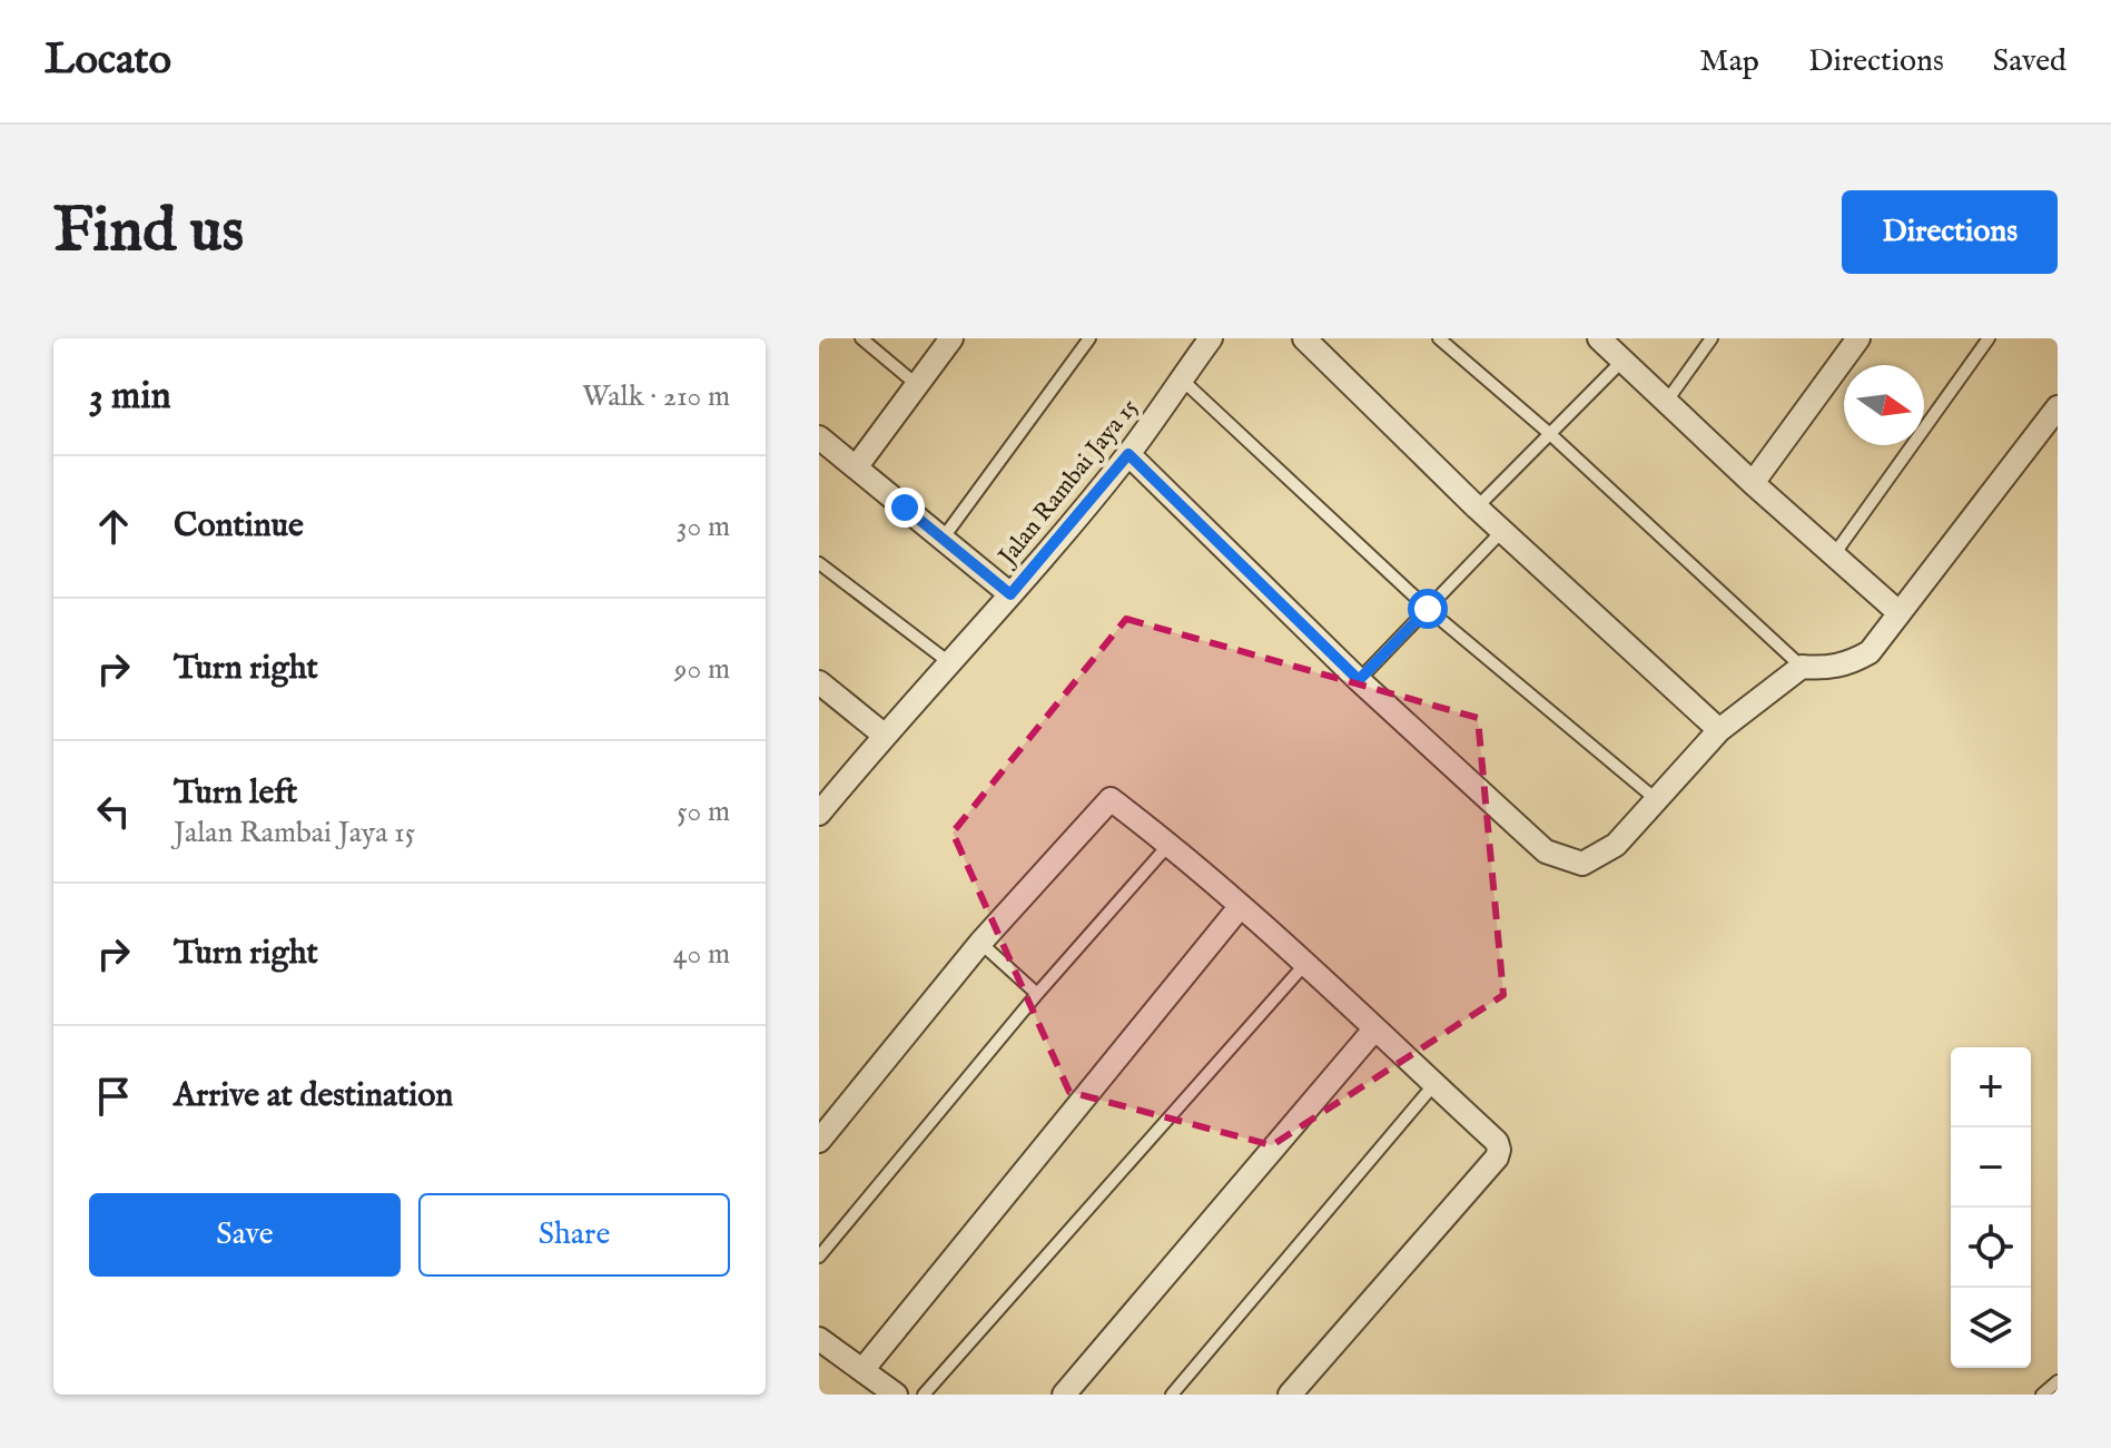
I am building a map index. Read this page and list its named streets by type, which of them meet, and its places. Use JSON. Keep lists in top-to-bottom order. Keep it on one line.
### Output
{"streets":{"street":["Jalan Rambai Jaya 15"]},"north":"right","page":{"header":"Locato","nav":["Map","Directions","Saved"],"buttons":["Directions",["Save","Share"]],"title":"Find us","heading":["3 min","Walk · 210 m"],"list":[["Continue","30 m"],["Turn right","90 m"],["Turn left","Jalan Rambai Jaya 15","50 m"],["Turn right","40 m"],"Arrive at destination"],"map_buttons":["+","−"]}}
